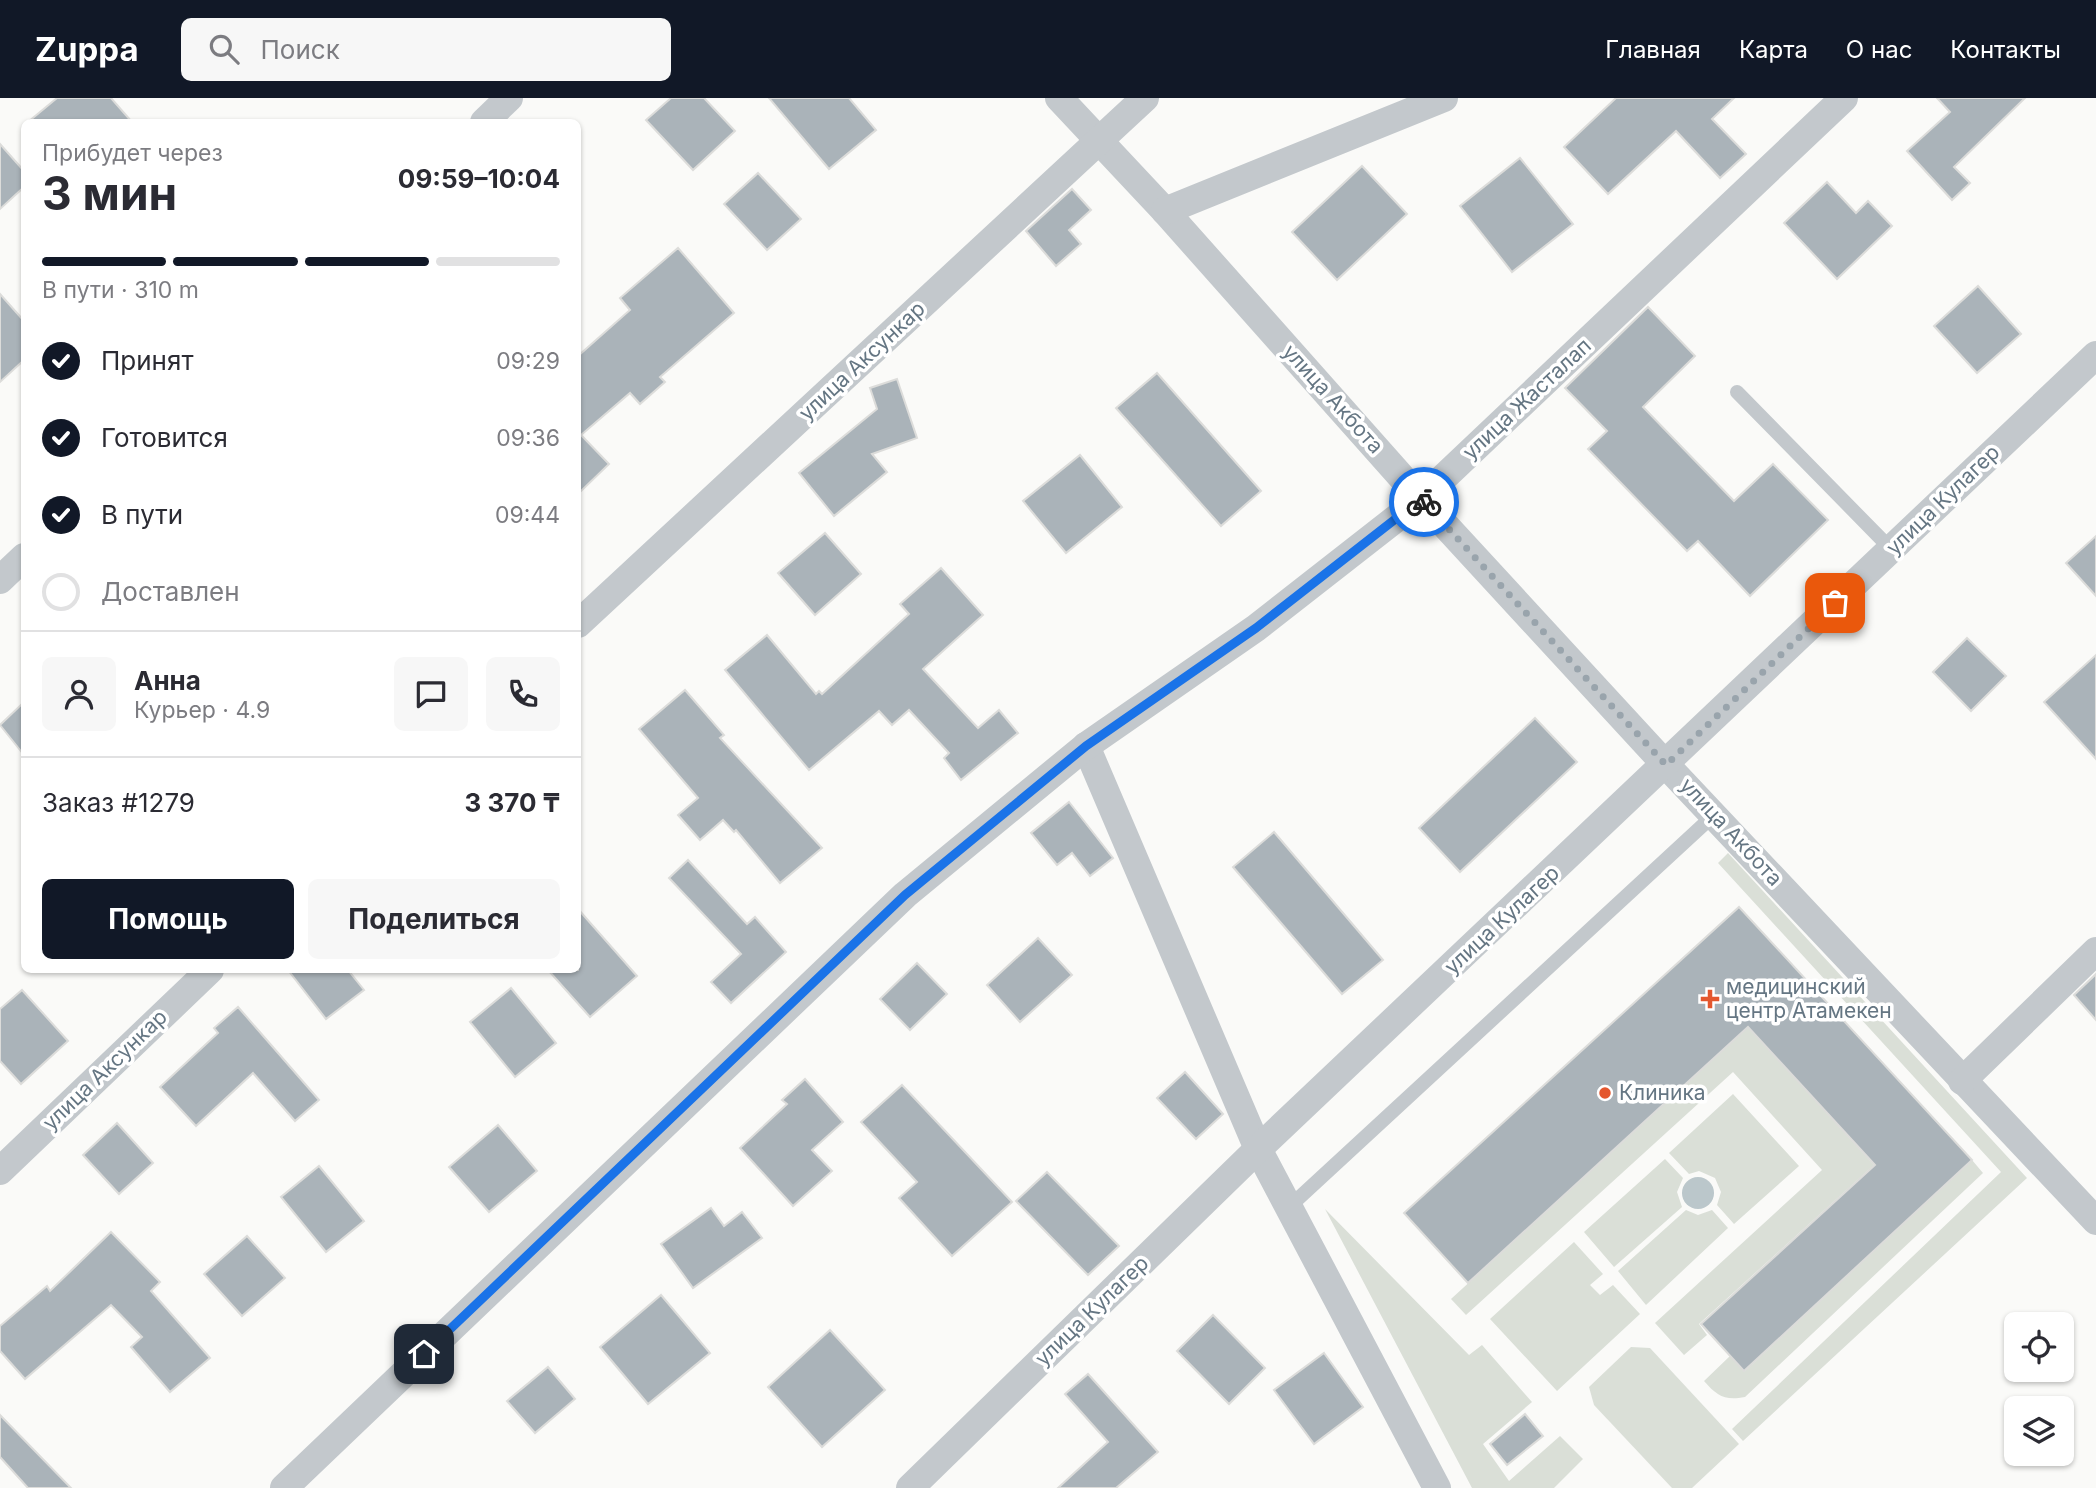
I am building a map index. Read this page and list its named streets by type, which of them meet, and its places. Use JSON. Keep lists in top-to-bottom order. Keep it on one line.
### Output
{"streets":{"street":["улица Аксункар","улица Акбота","улица Жасталап","улица Кулагер"]},"crossings":[["улица Аксункар","улица Акбота"],["улица Акбота","улица Жасталап"],["улица Акбота","улица Кулагер"]],"places":{"health":["медицинский центр Атамекен"],"other":["Клиника"]},"page":{"header":"Zuppa","search":"Поиск","nav":["Главная","Карта","О нас","Контакты"],"heading":["3 мин","Прибудет через","09:59–10:04"],"panel":["Анна","Курьер · 4.9","Заказ #1279","3 370 ₸"],"bar":"В пути · 310 m","list":[["Принят","09:29"],["Готовится","09:36"],["В пути","09:44"],"Доставлен"],"buttons":["Помощь","Поделиться"]}}
